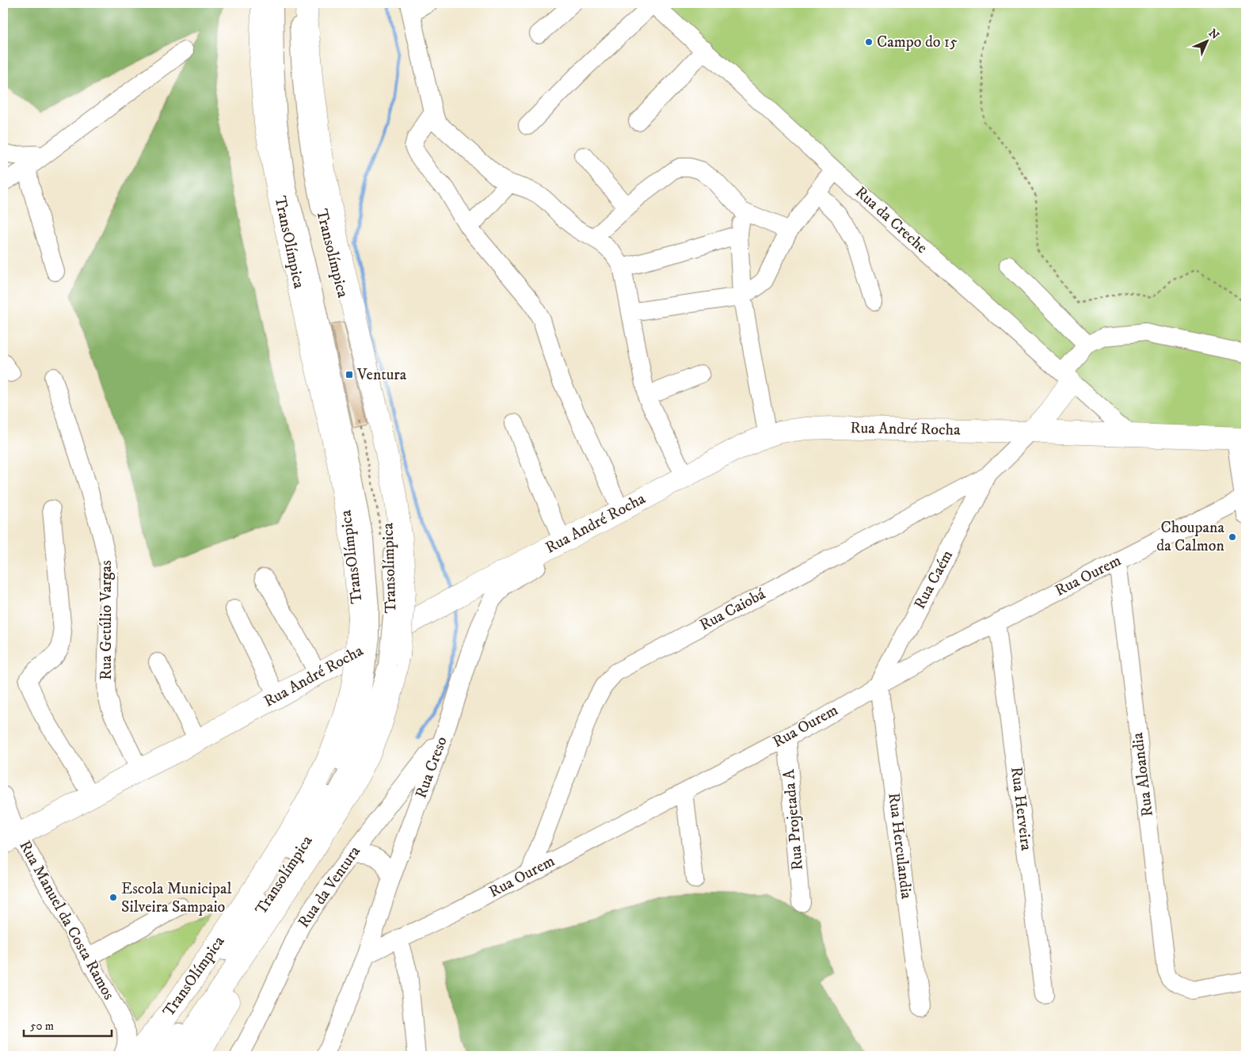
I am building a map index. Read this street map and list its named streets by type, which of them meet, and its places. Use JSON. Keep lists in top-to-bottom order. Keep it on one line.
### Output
{"streets":{"main road":["TransOlímpica","Rua André Rocha"],"street":["Rua da Creche","Transolímpica","Rua Ourem","Rua Caém","Rua Caiobá","Rua Getúlio Vargas","Rua Creso","Rua Aloandia","Rua Herveira","Rua Projetada A","Rua Herculandia","Rua da Ventura","Rua Manuel da Costa Ramos"]},"crossings":[["Rua da Creche","Rua André Rocha"],["TransOlímpica","Transolímpica"],["Rua André Rocha","Rua Caiobá"],["Rua André Rocha","Rua Getúlio Vargas"],["Rua André Rocha","Rua Creso"],["Rua André Rocha","Rua Manuel da Costa Ramos"],["Rua Ourem","Rua Caém"],["Rua Ourem","Rua Caiobá"],["Rua Ourem","Rua Creso"],["Rua Ourem","Rua Aloandia"],["Rua Ourem","Rua Herveira"],["Rua Ourem","Rua Projetada A"],["Rua Ourem","Rua Herculandia"],["Rua Caém","Rua Caiobá"],["Rua Caém","Rua Herculandia"],["Rua Creso","Rua da Ventura"]],"places":{"other":["Campo do 15","Choupana da Calmon","Escola Municipal Silveira Sampaio"],"transit":["Ventura"]},"scale_bar":"50 m","north":"top right"}
